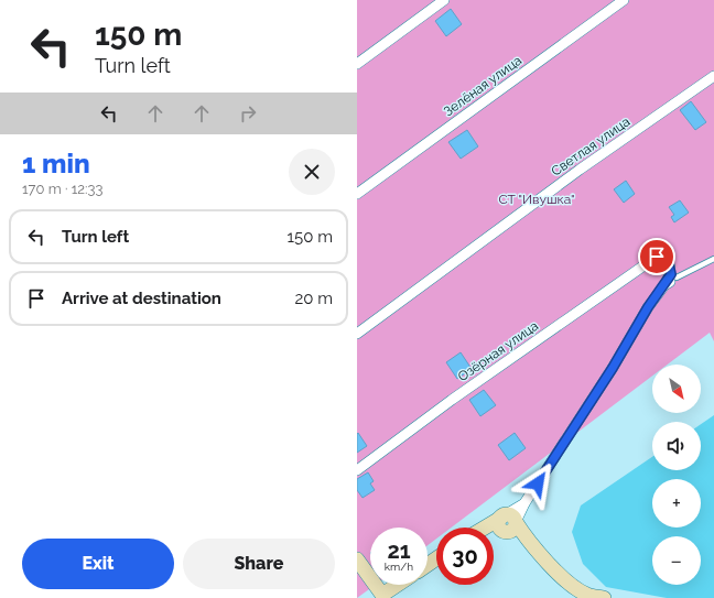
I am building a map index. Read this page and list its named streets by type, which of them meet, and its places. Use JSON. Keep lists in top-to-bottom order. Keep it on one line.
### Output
{"streets":{"street":["Зелёная улица","Светлая улица","Озёрная улица"]},"parks":["СТ \"Ивушка\""],"north":"bottom right","page":{"turn":["150 m","Turn left"],"heading":["1 min","170 m · 12:33"],"list":[{"name":"Turn left","value":"150 m"},{"name":"Arrive at destination","value":"20 m"}],"map_buttons":["+","−"],"speed":"21 km/h","limit":"30","buttons":["Exit","Share"]}}
